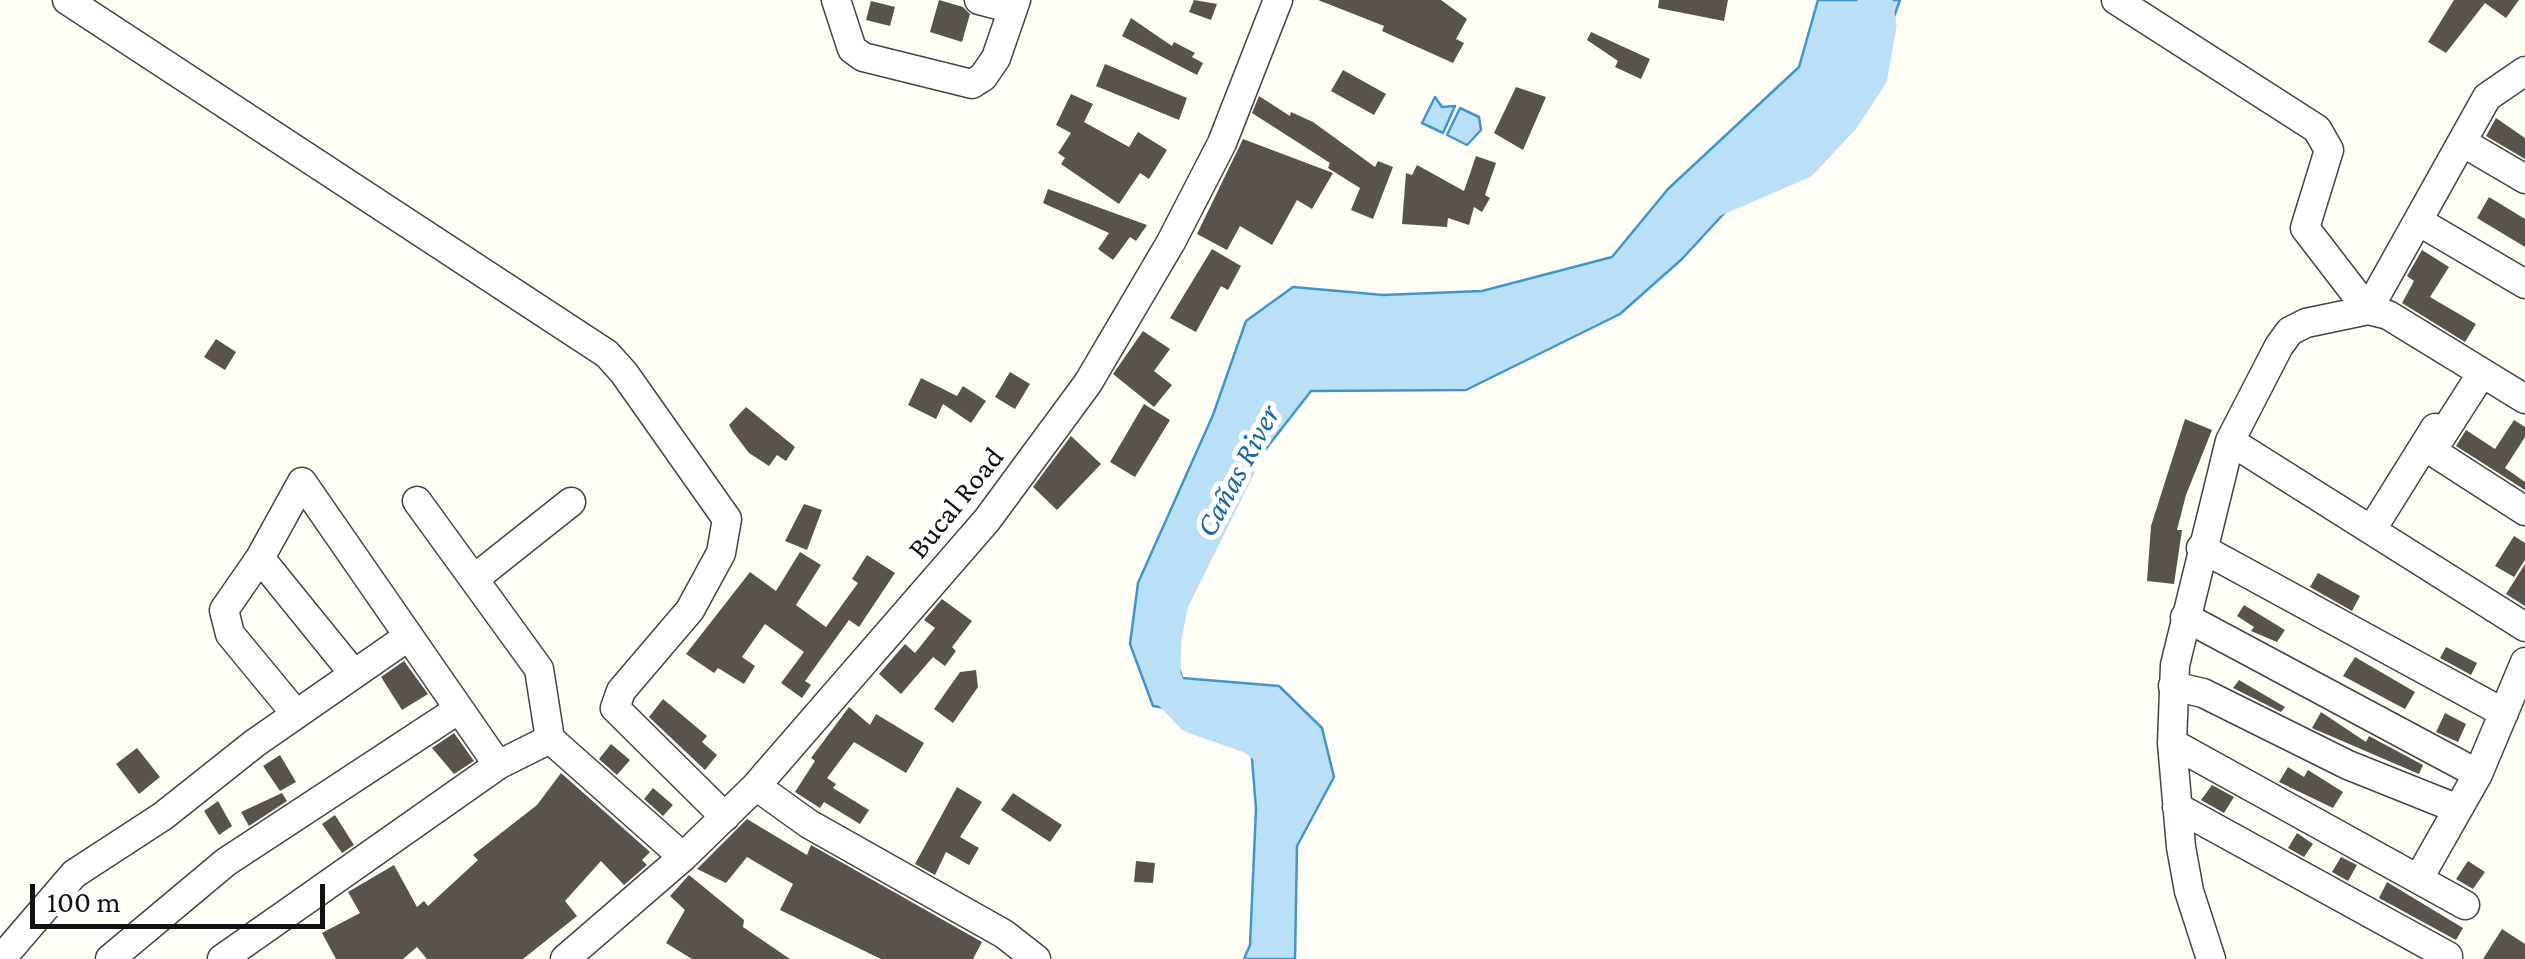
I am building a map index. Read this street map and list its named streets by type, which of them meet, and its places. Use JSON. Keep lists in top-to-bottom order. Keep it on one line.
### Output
{"streets":{"street":["Bucal Road"]},"water":["Cañas River"],"scale_bar":"100 m"}
